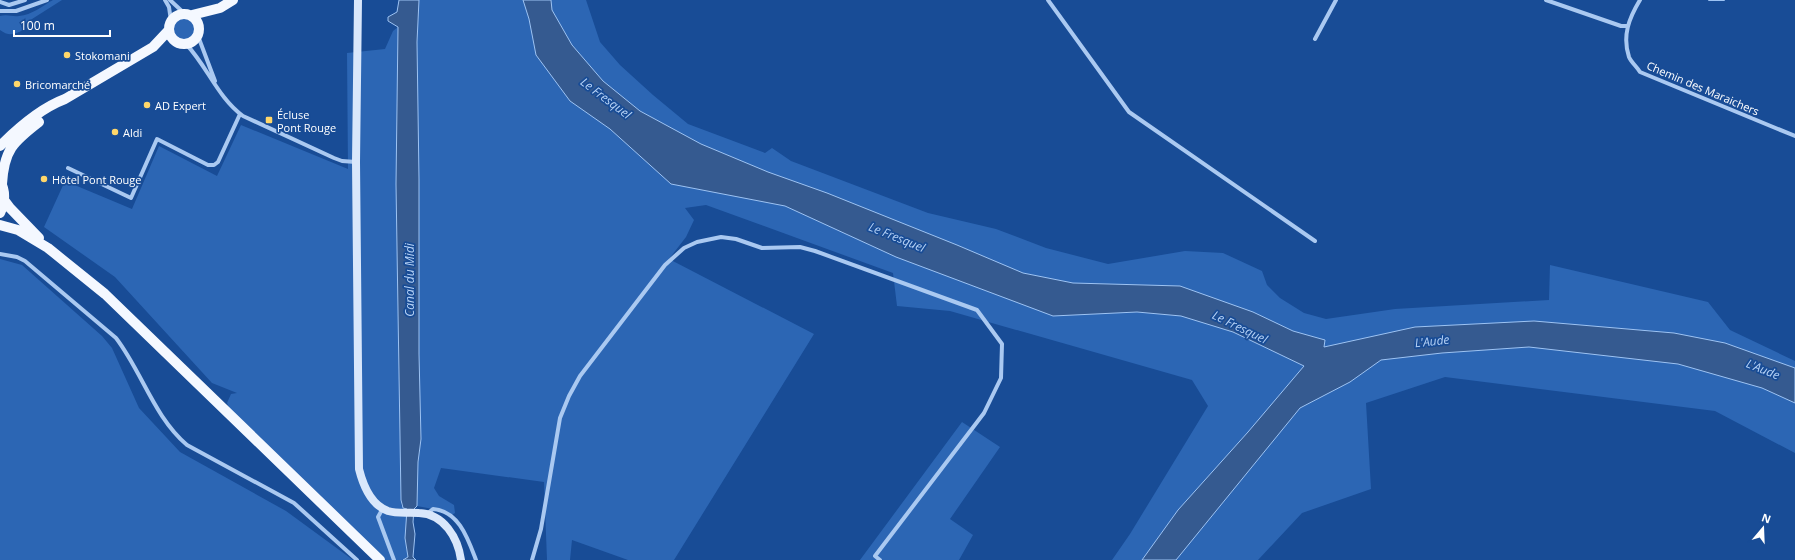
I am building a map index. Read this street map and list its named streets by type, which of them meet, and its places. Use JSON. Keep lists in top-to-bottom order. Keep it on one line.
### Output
{"streets":{"street":["Chemin des Maraichers"]},"water":["Le Fresquel","Canal du Midi","L'Aude"],"places":{"other":["Stokomani","Bricomarché","AD Expert","Aldi","Hôtel Pont Rouge"],"transit":["Écluse Pont Rouge"]},"scale_bar":"100 m","north":"top"}
